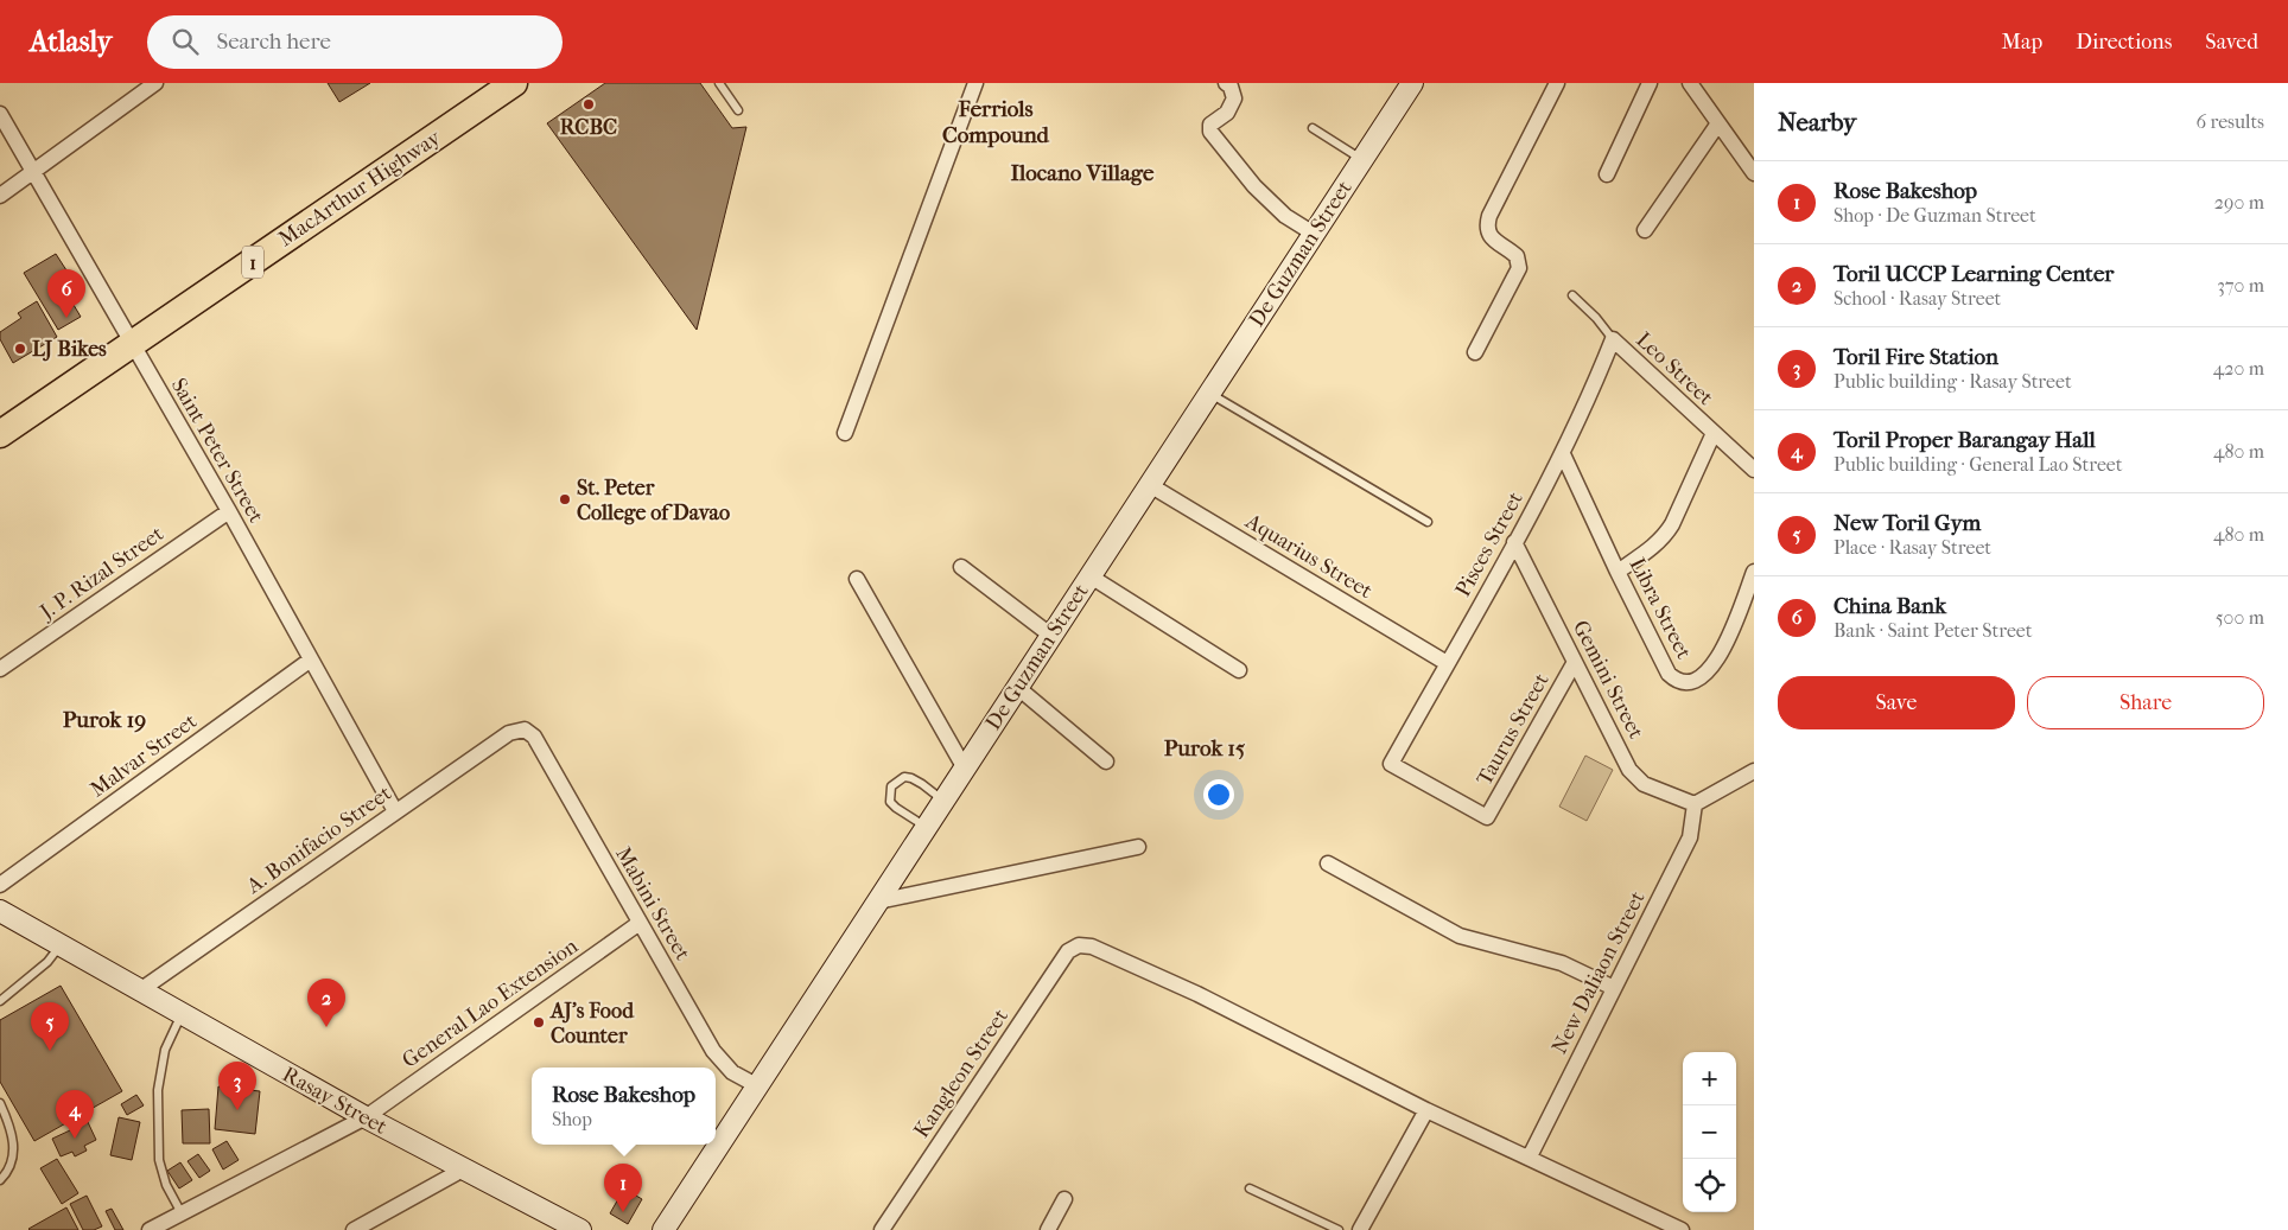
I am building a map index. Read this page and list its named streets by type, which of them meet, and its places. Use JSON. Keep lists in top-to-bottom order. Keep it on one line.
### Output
{"streets":{"highway":["MacArthur Highway","1"],"street":["De Guzman Street","Leo Street","Saint Peter Street","Pisces Street","Aquarius Street","J. P. Rizal Street","Libra Street","Gemini Street","Taurus Street","Malvar Street","A. Bonifacio Street","Mabini Street","New Daliaon Street","General Lao Extension","Kangleon Street","Rasay Street"]},"crossings":[["MacArthur Highway","Saint Peter Street"],["De Guzman Street","Aquarius Street"],["De Guzman Street","Mabini Street"],["Leo Street","Pisces Street"],["Saint Peter Street","J. P. Rizal Street"],["Saint Peter Street","Malvar Street"],["Saint Peter Street","A. Bonifacio Street"],["Pisces Street","Aquarius Street"],["Pisces Street","Libra Street"],["Pisces Street","Gemini Street"],["Pisces Street","Taurus Street"],["Gemini Street","Taurus Street"],["Gemini Street","New Daliaon Street"],["A. Bonifacio Street","Mabini Street"],["A. Bonifacio Street","Rasay Street"],["Mabini Street","General Lao Extension"],["General Lao Extension","Rasay Street"]],"districts":["Ferriols Compound","Ilocano Village","Purok 19","Purok 15"],"places":["RCBC","LJ Bikes","St. Peter College of Davao","AJ's Food Counter"],"page":{"header":"Atlasly","search":"Search here","nav":["Map","Directions","Saved"],"heading":["Nearby","6 results"],"list":[{"mark":"1","name":"Rose Bakeshop","note":"Shop · De Guzman Street","value":"290 m"},{"mark":"2","name":"Toril UCCP Learning Center","note":"School · Rasay Street","value":"370 m"},{"mark":"3","name":"Toril Fire Station","note":"Public building · Rasay Street","value":"420 m"},{"mark":"4","name":"Toril Proper Barangay Hall","note":"Public building · General Lao Street","value":"480 m"},{"mark":"5","name":"New Toril Gym","note":"Place · Rasay Street","value":"480 m"},{"mark":"6","name":"China Bank","note":"Bank · Saint Peter Street","value":"500 m"}],"pins":["6","2","5","3","4","1"],"buttons":["Save","Share"],"map_buttons":["+","−"],"popup":["Rose Bakeshop","Shop"]}}
